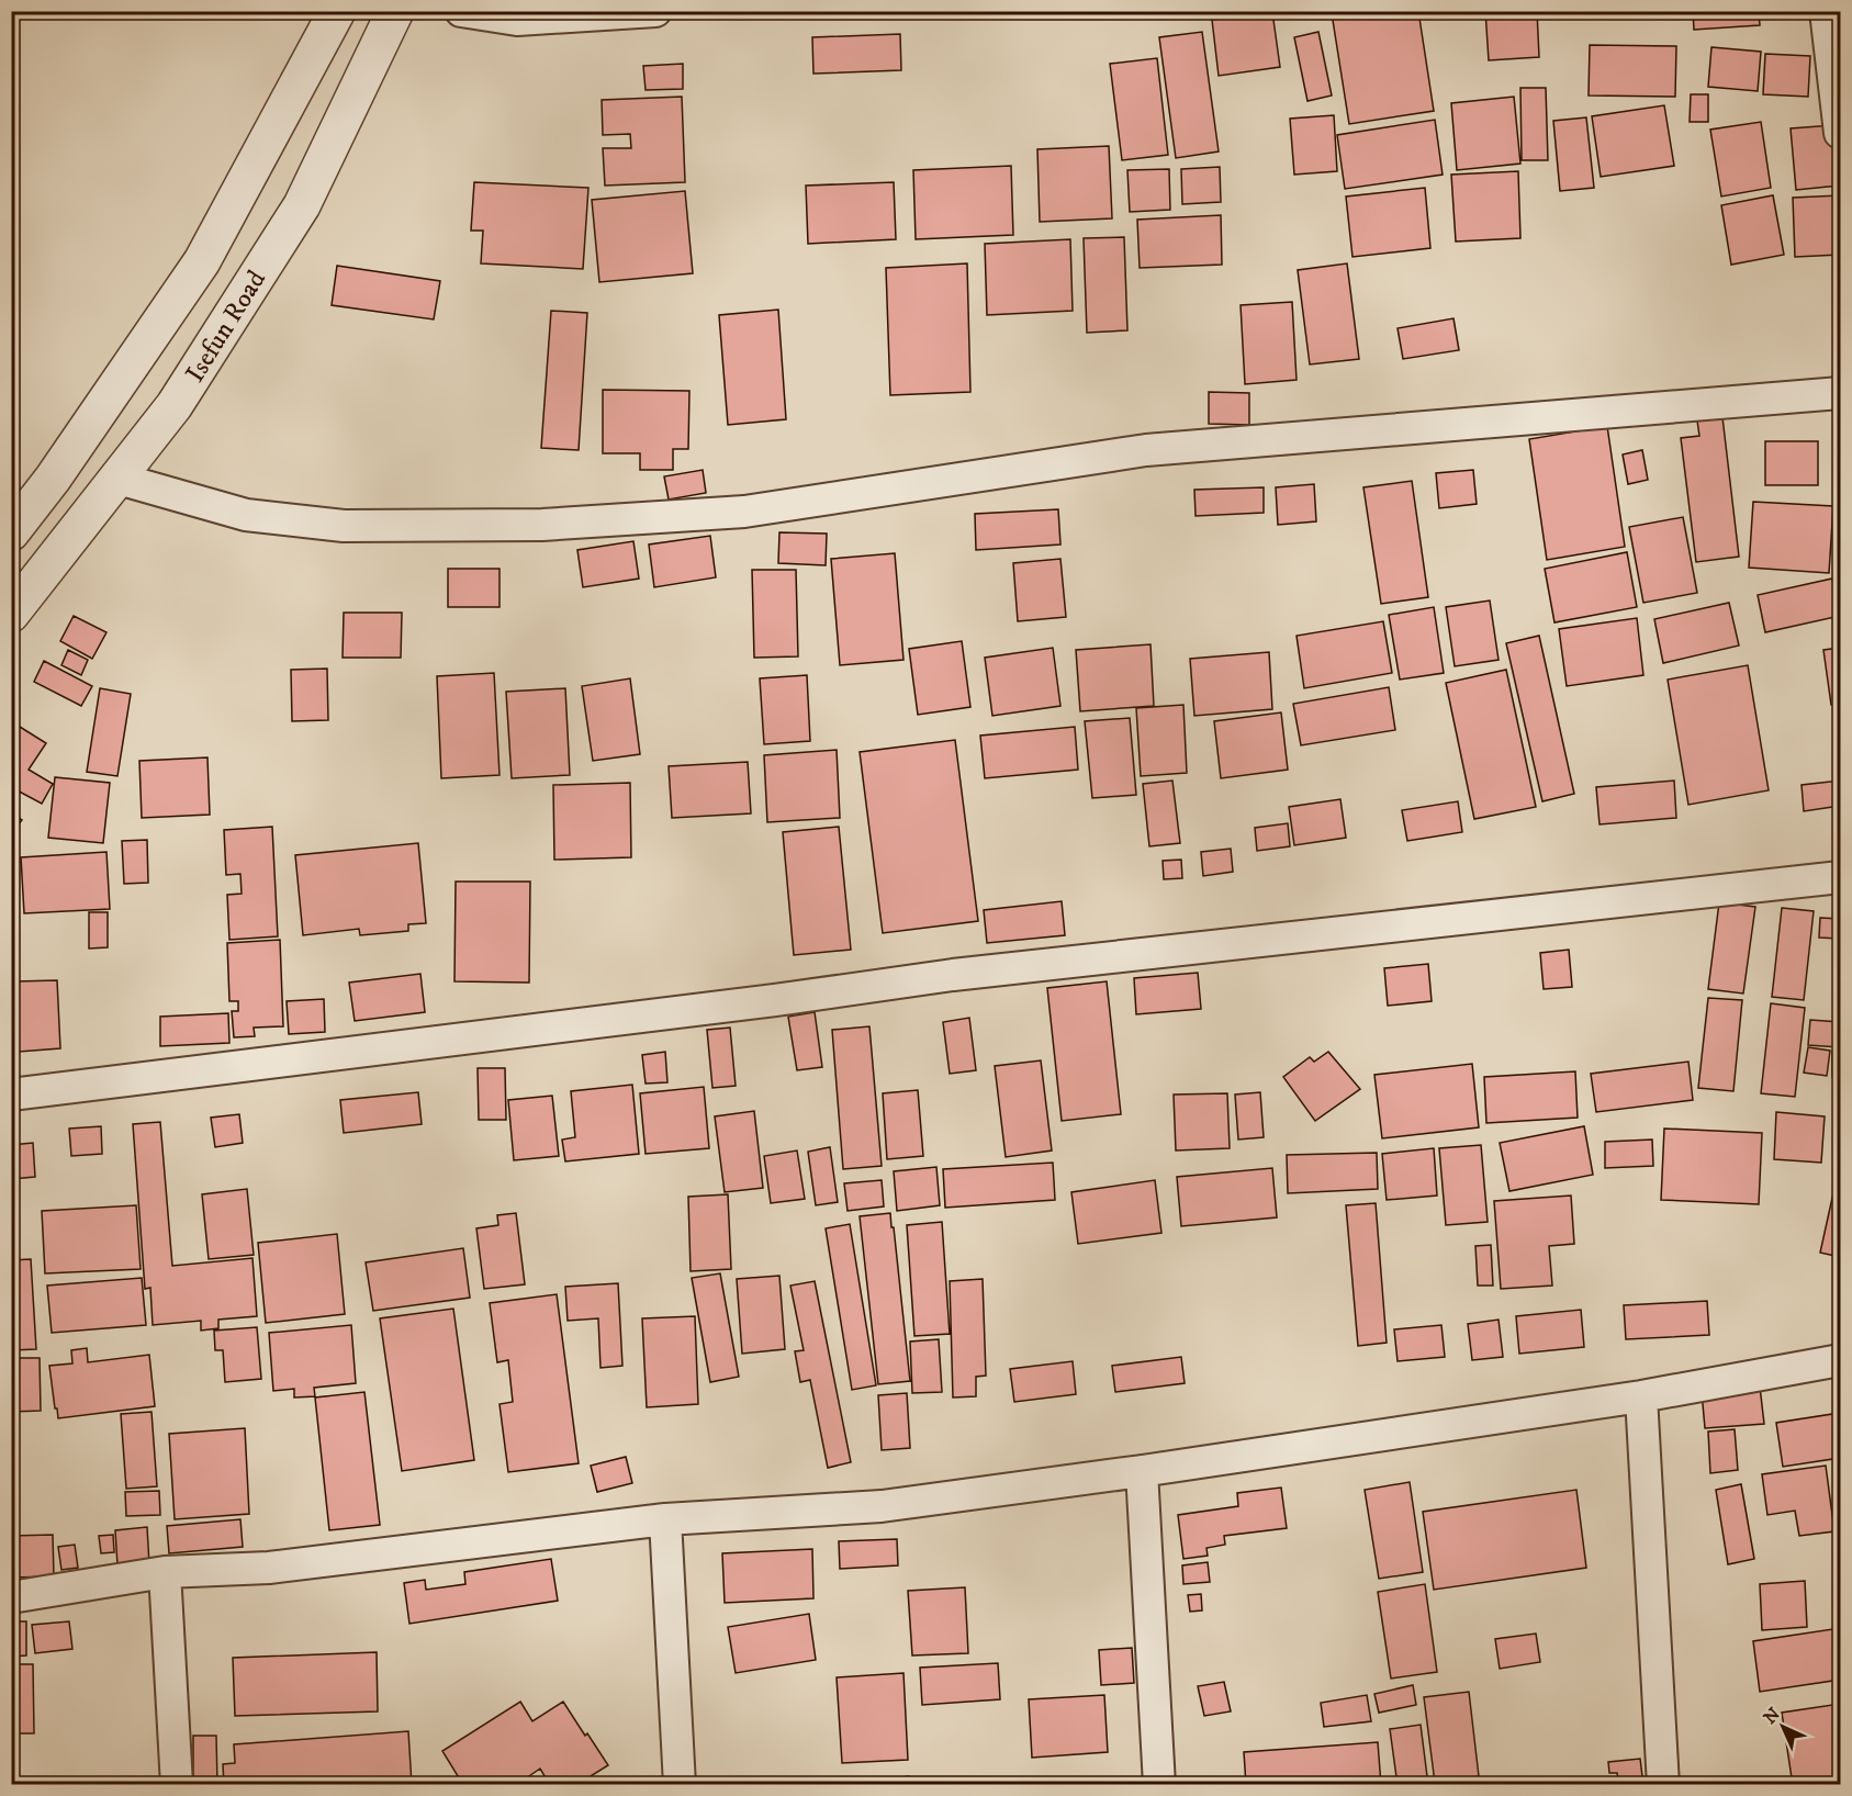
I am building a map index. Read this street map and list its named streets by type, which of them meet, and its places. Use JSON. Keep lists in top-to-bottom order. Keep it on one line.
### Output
{"streets":{"street":["Isefun Road"]},"north":"top left"}
